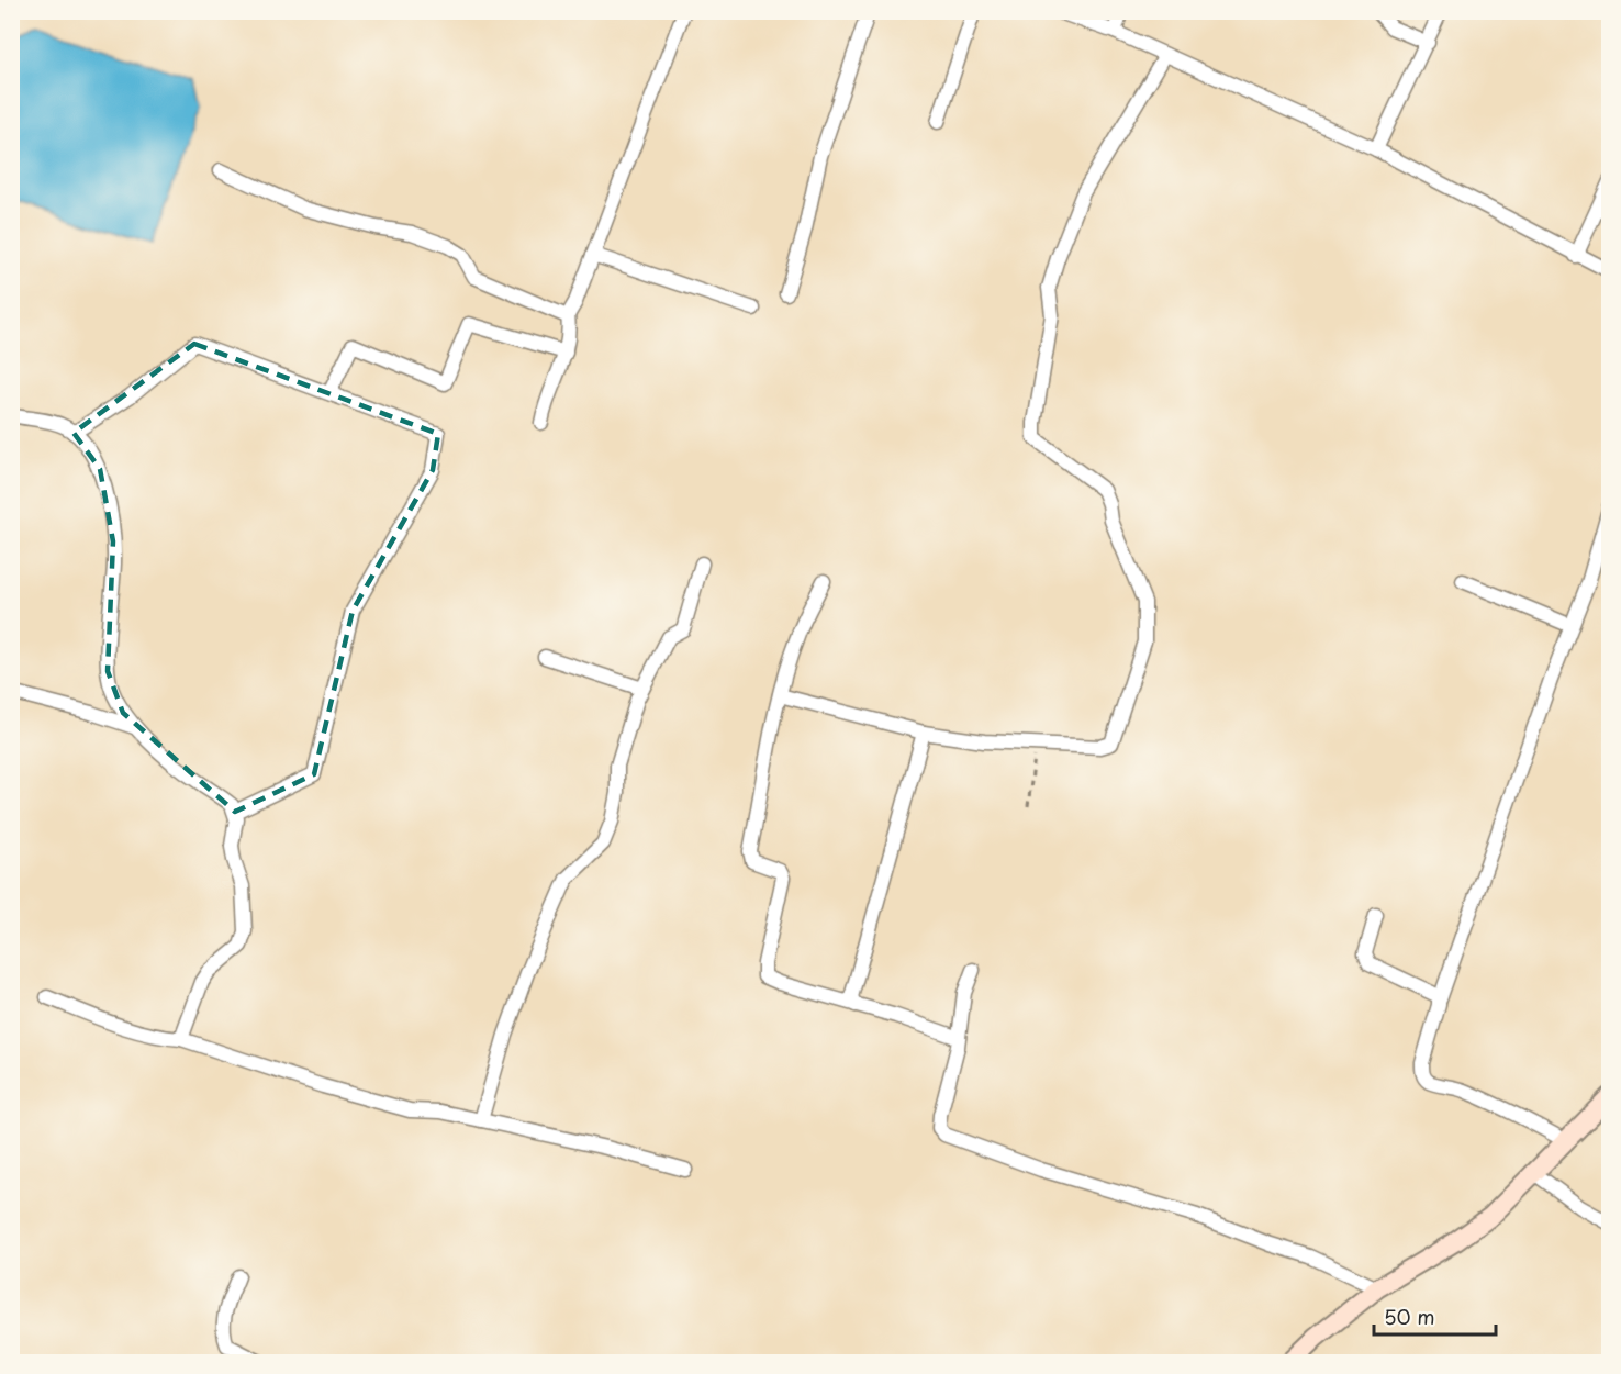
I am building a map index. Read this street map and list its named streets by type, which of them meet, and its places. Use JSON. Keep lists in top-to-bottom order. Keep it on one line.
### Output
{"scale_bar":"50 m"}
